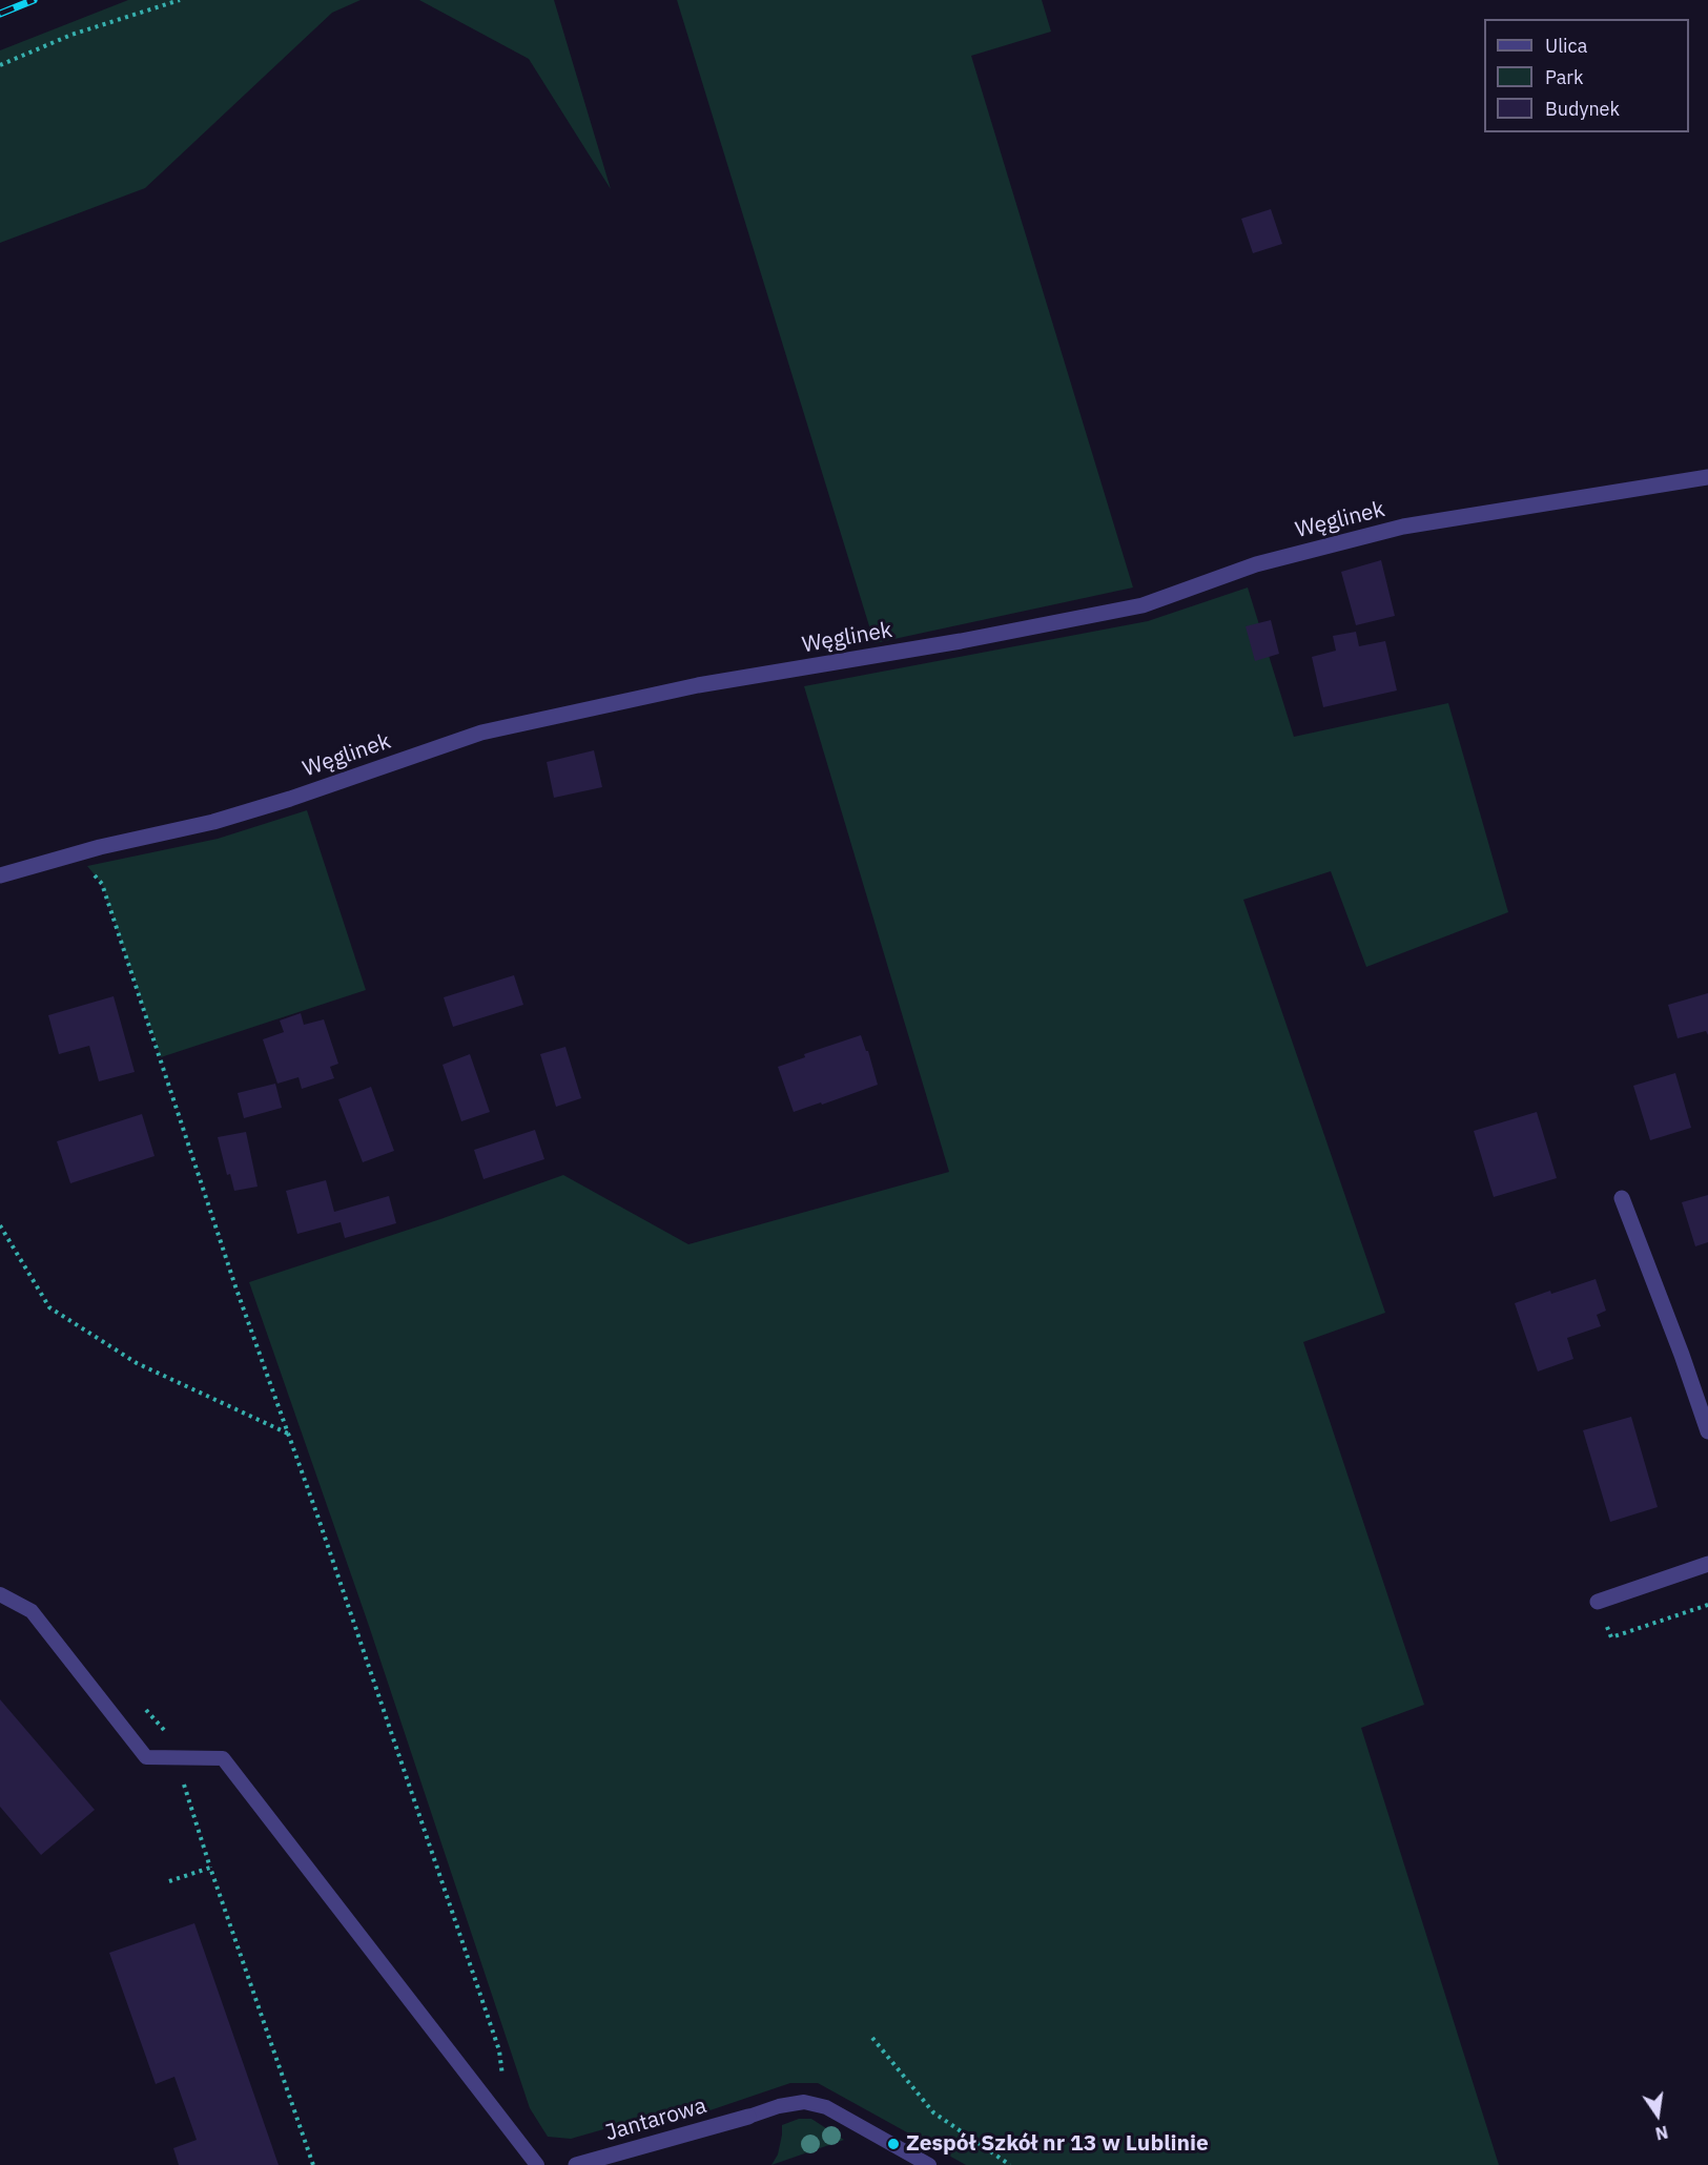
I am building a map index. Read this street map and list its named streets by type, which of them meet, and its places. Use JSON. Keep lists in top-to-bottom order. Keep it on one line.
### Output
{"streets":{"street":["Węglinek","Jantarowa"]},"places":["Zespół Szkół nr 13 w Lublinie"],"legend":["Ulica","Park","Budynek"],"north":"bottom"}
